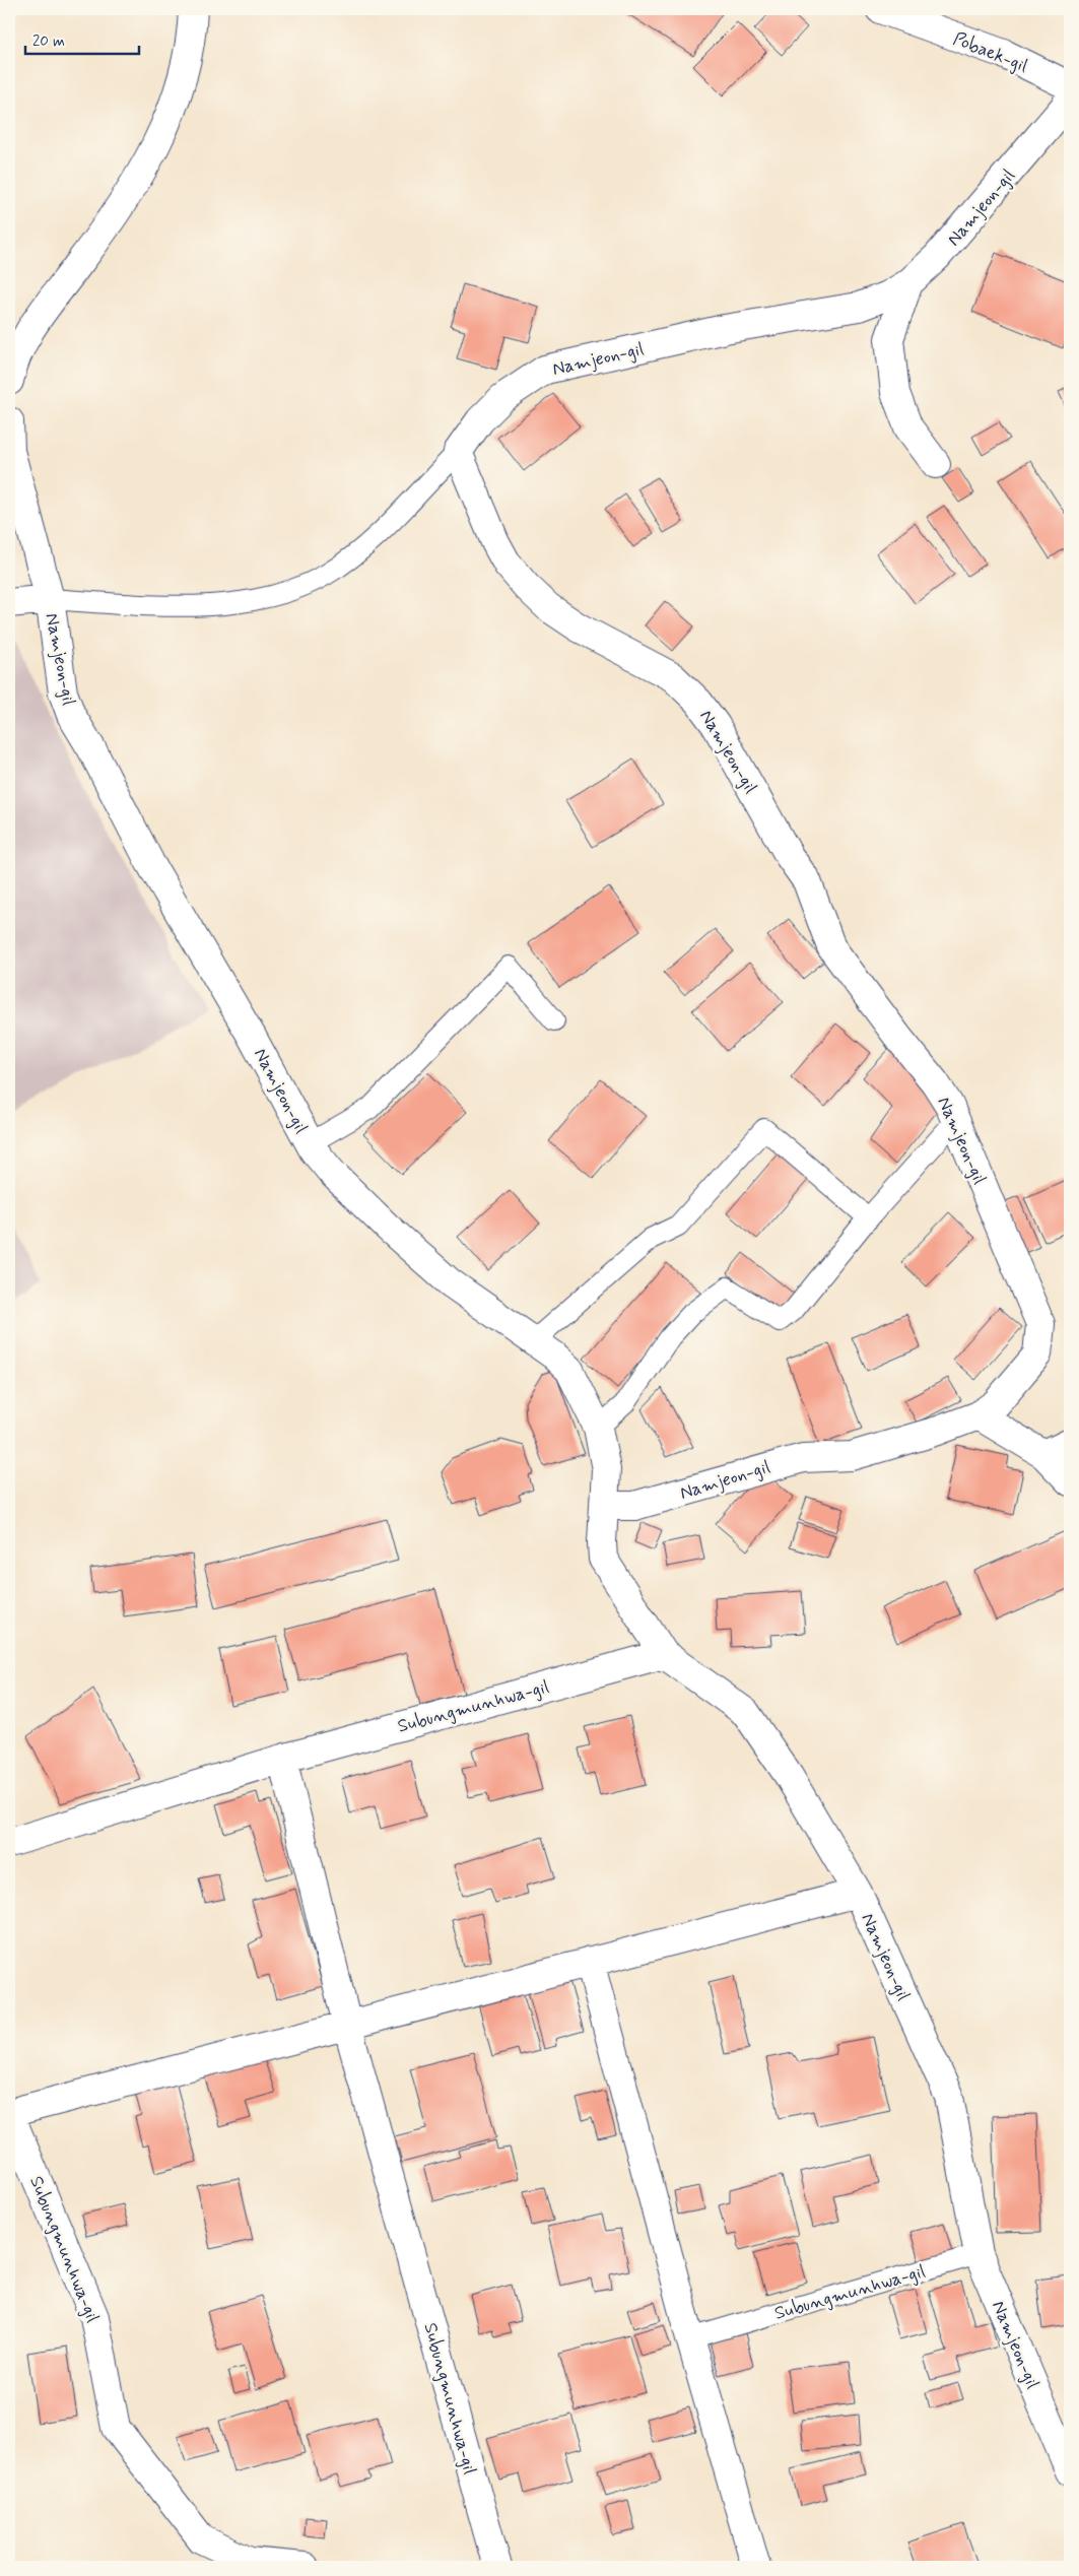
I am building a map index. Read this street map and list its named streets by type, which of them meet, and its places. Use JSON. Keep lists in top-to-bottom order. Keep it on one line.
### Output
{"streets":{"street":["Pobaek-gil","Namjeon-gil","Subungmunhwa-gil"]},"crossings":[["Namjeon-gil","Subungmunhwa-gil"]],"scale_bar":"20 m"}
